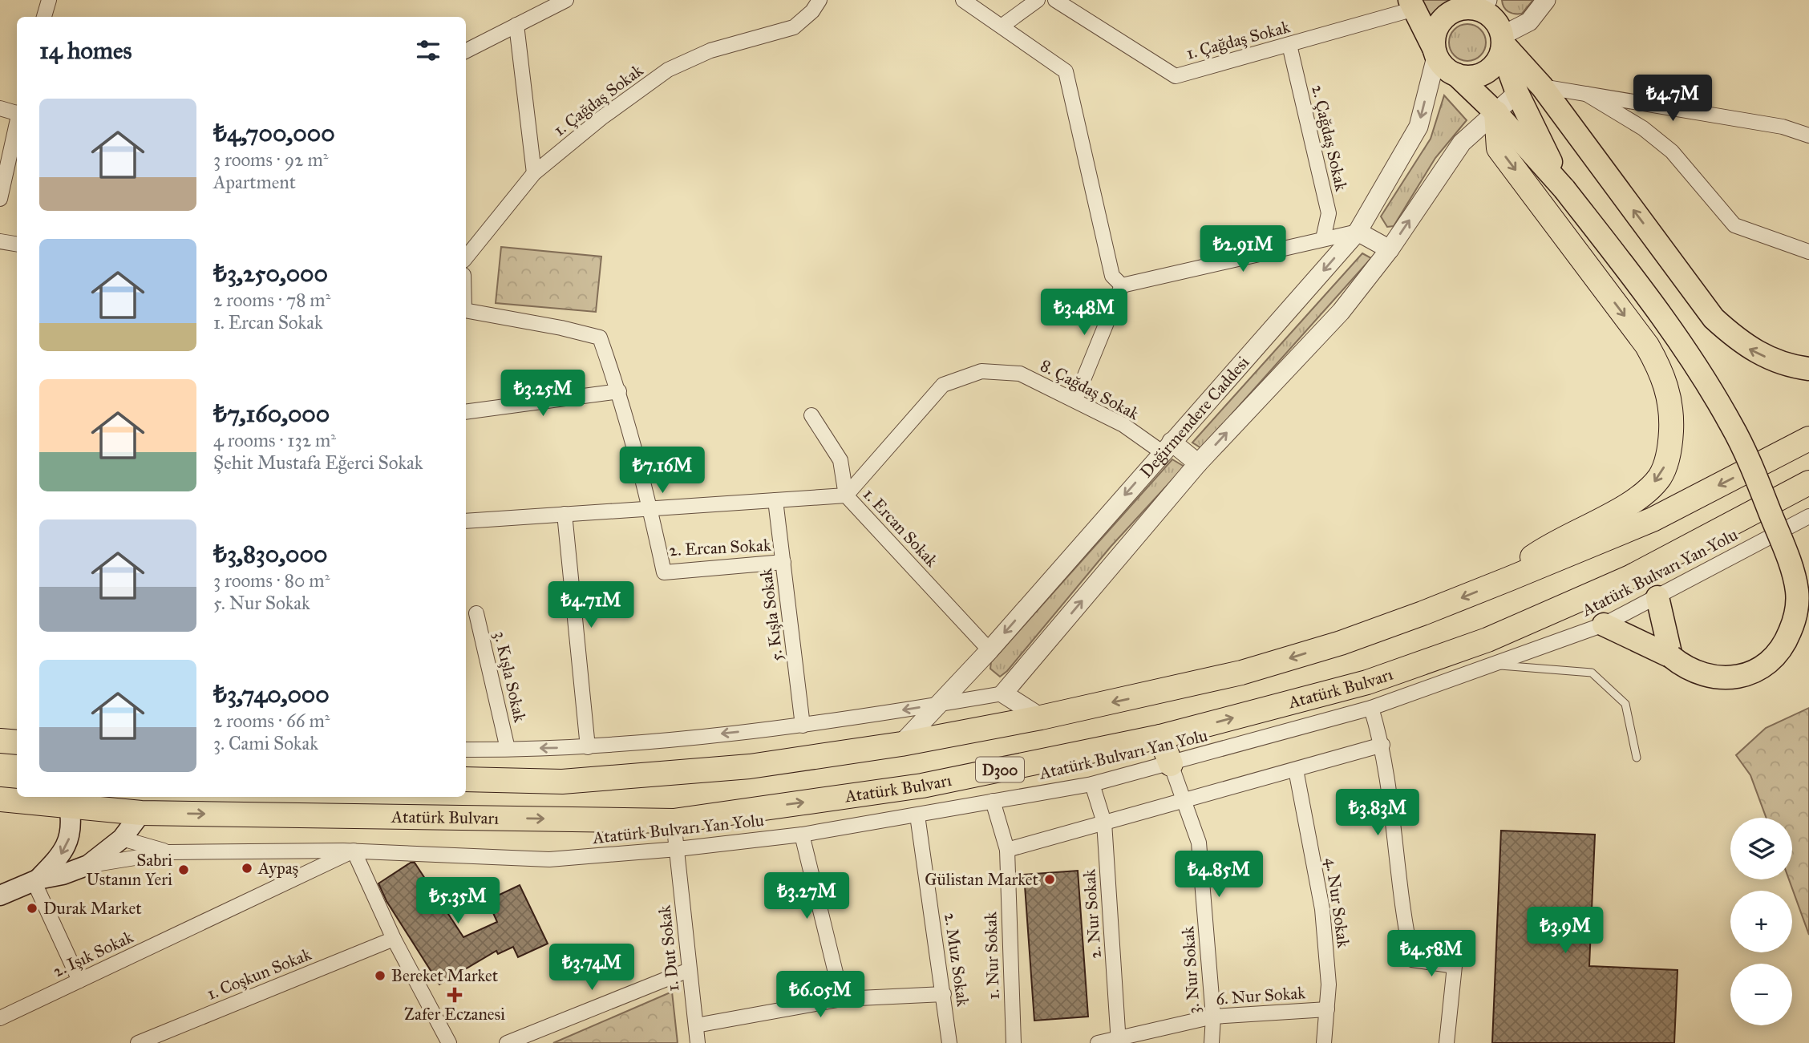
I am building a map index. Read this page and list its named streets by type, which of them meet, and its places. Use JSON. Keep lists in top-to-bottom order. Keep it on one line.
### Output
{"streets":{"highway":["Atatürk Bulvarı","D300"],"street":["1. Çağdaş Sokak","2. Çağdaş Sokak","8. Çağdaş Sokak","Değirmendere Caddesi","1. Ercan Sokak","2. Ercan Sokak","Atatürk Bulvarı Yan Yolu","5. Kışla Sokak","3. Kışla Sokak","4. Nur Sokak","2. Nur Sokak","1. Dut Sokak","2. Işık Sokak","1. Nur Sokak","2. Muz Sokak","3. Nur Sokak","1. Coşkun Sokak","6. Nur Sokak"]},"crossings":[["1. Çağdaş Sokak","2. Çağdaş Sokak"],["8. Çağdaş Sokak","Değirmendere Caddesi"],["8. Çağdaş Sokak","1. Ercan Sokak"],["Değirmendere Caddesi","1. Ercan Sokak"],["2. Ercan Sokak","5. Kışla Sokak"],["Atatürk Bulvarı Yan Yolu","2. Nur Sokak"],["Atatürk Bulvarı Yan Yolu","1. Dut Sokak"],["Atatürk Bulvarı Yan Yolu","2. Işık Sokak"],["Atatürk Bulvarı Yan Yolu","1. Nur Sokak"],["Atatürk Bulvarı Yan Yolu","2. Muz Sokak"],["Atatürk Bulvarı Yan Yolu","3. Nur Sokak"],["Atatürk Bulvarı","1. Dut Sokak"],["4. Nur Sokak","6. Nur Sokak"],["2. Nur Sokak","6. Nur Sokak"],["3. Nur Sokak","6. Nur Sokak"]],"places":{"other":["Aypaş","Sabri Ustanın Yeri","Gülistan Market","Durak Market","Bereket Market"],"health":["Zafer Eczanesi"]},"page":{"heading":"14 homes","price":["₺4.7M","₺2.91M","₺3.48M","₺3.25M","₺7.16M","₺4.71M","₺3.83M","₺4.85M","₺3.27M","₺5.35M","₺3.9M","₺4.58M","₺3.74M","₺6.05M"],"list":[{"name":"₺4,700,000","note":"3 rooms · 92 m² · Apartment"},{"name":"₺3,250,000","note":"2 rooms · 78 m² · 1. Ercan Sokak"},{"name":"₺7,160,000","note":"4 rooms · 132 m² · Şehit Mustafa Eğerci Sokak"},{"name":"₺3,830,000","note":"3 rooms · 80 m² · 5. Nur Sokak"},{"name":"₺3,740,000","note":"2 rooms · 66 m² · 3. Cami Sokak"}],"map_buttons":["+","−"]}}
